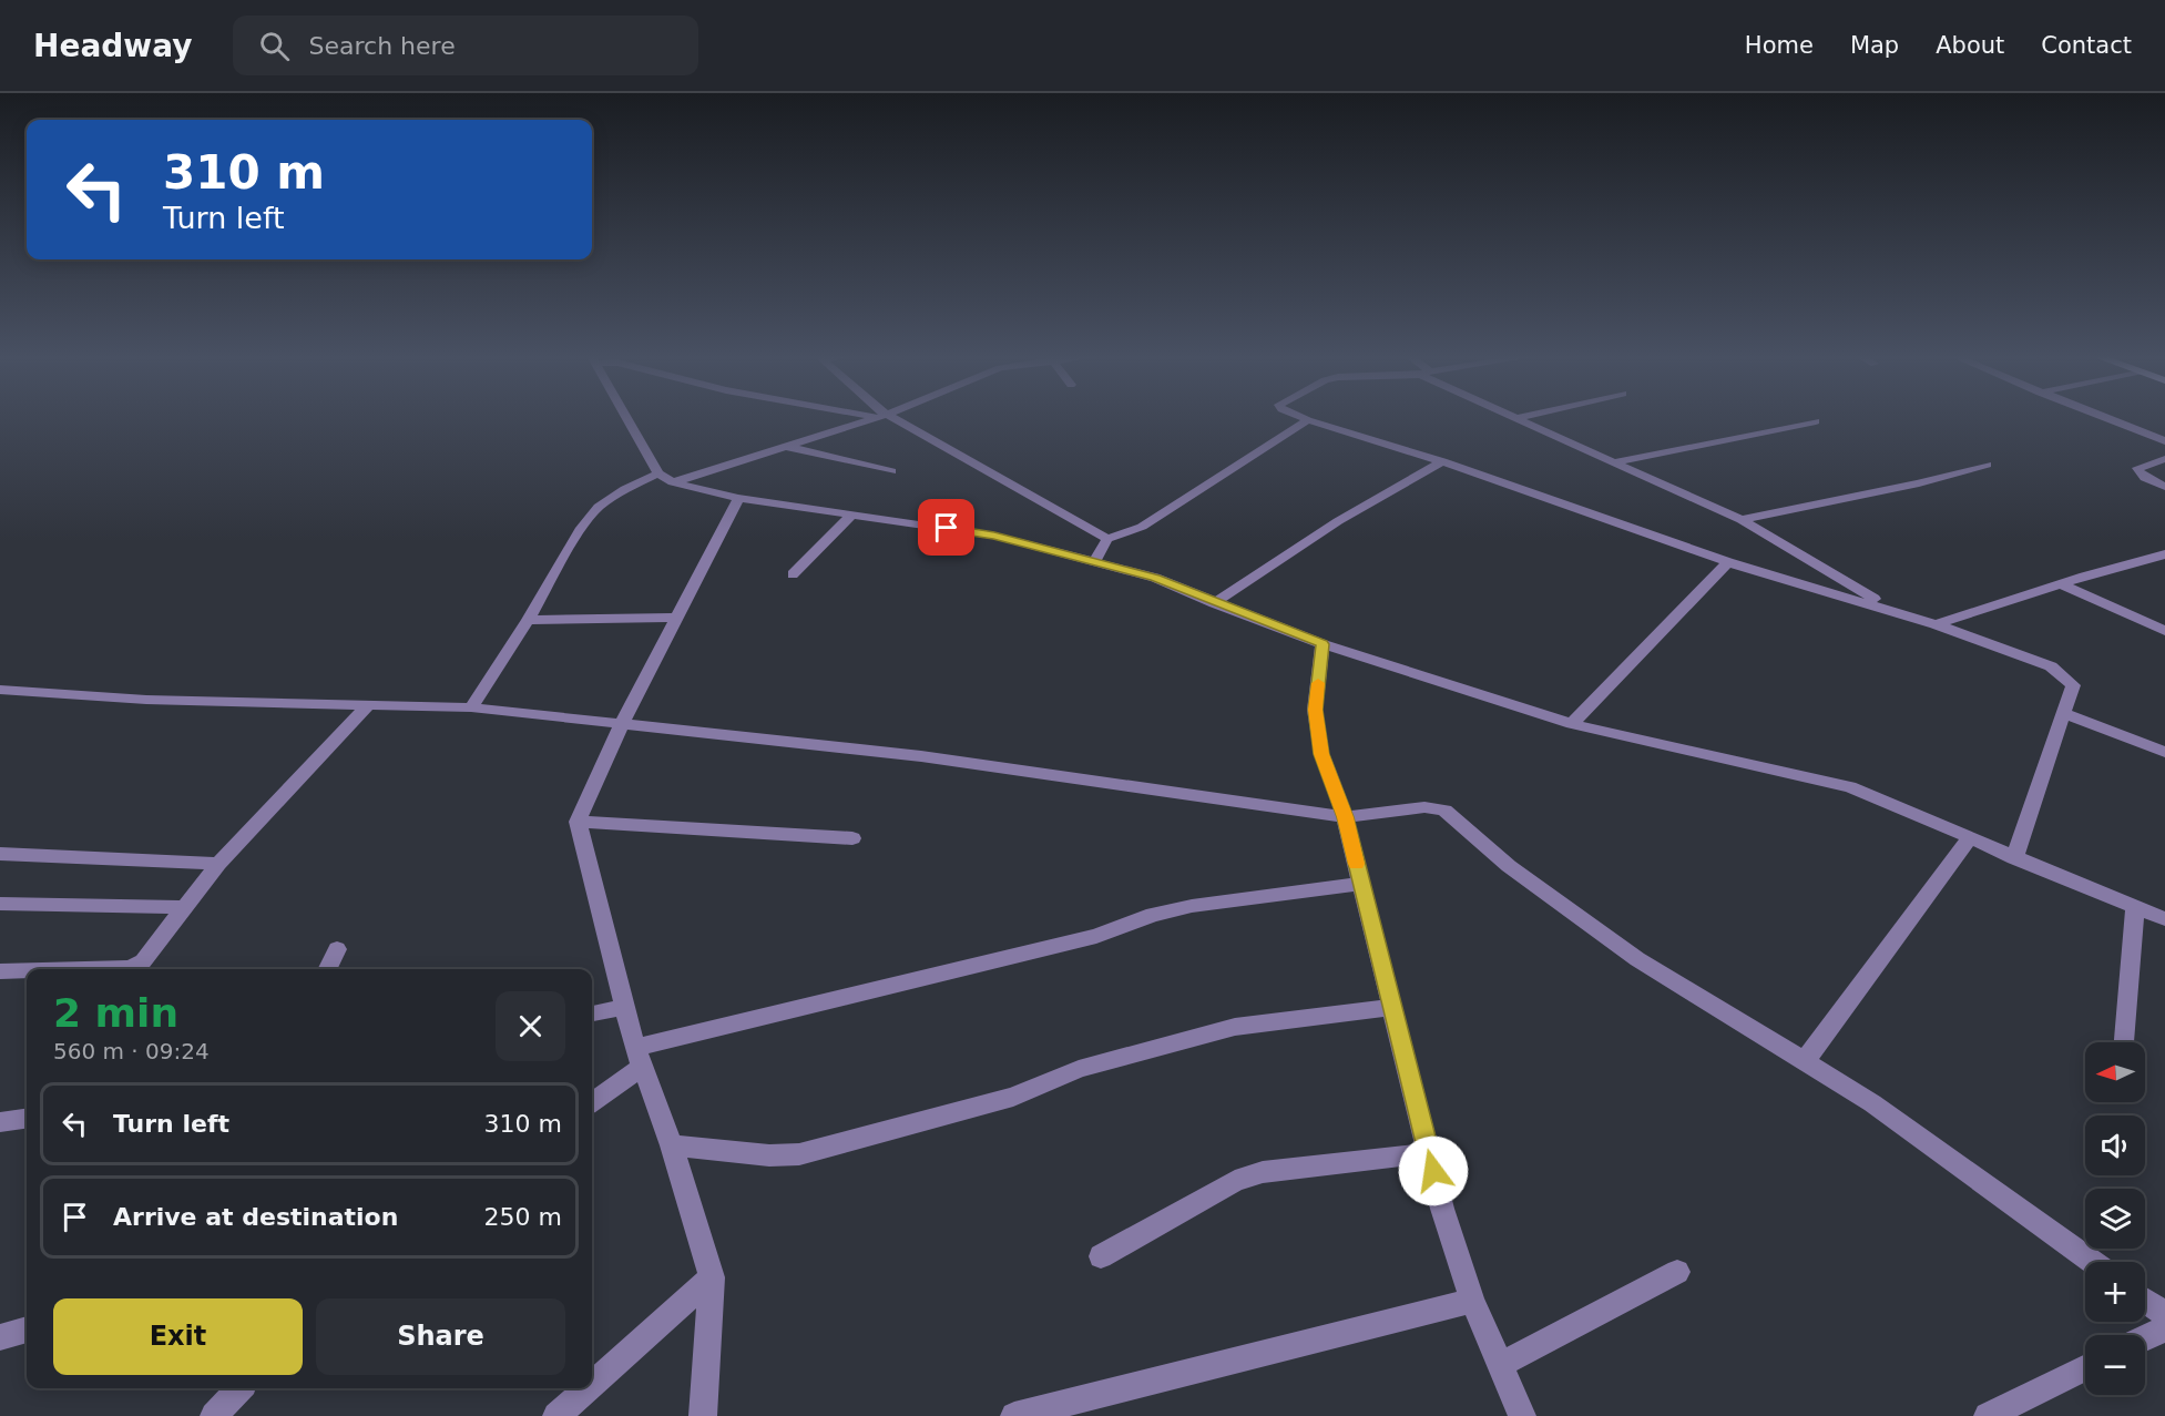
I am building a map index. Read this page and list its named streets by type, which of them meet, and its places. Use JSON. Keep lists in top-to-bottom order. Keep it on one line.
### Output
{"north":"left","page":{"header":"Headway","search":"Search here","nav":["Home","Map","About","Contact"],"turn":["310 m","Turn left"],"heading":["2 min","560 m · 09:24"],"map_buttons":["+","−"],"list":[{"name":"Turn left","value":"310 m"},{"name":"Arrive at destination","value":"250 m"}],"buttons":["Exit","Share"]}}
